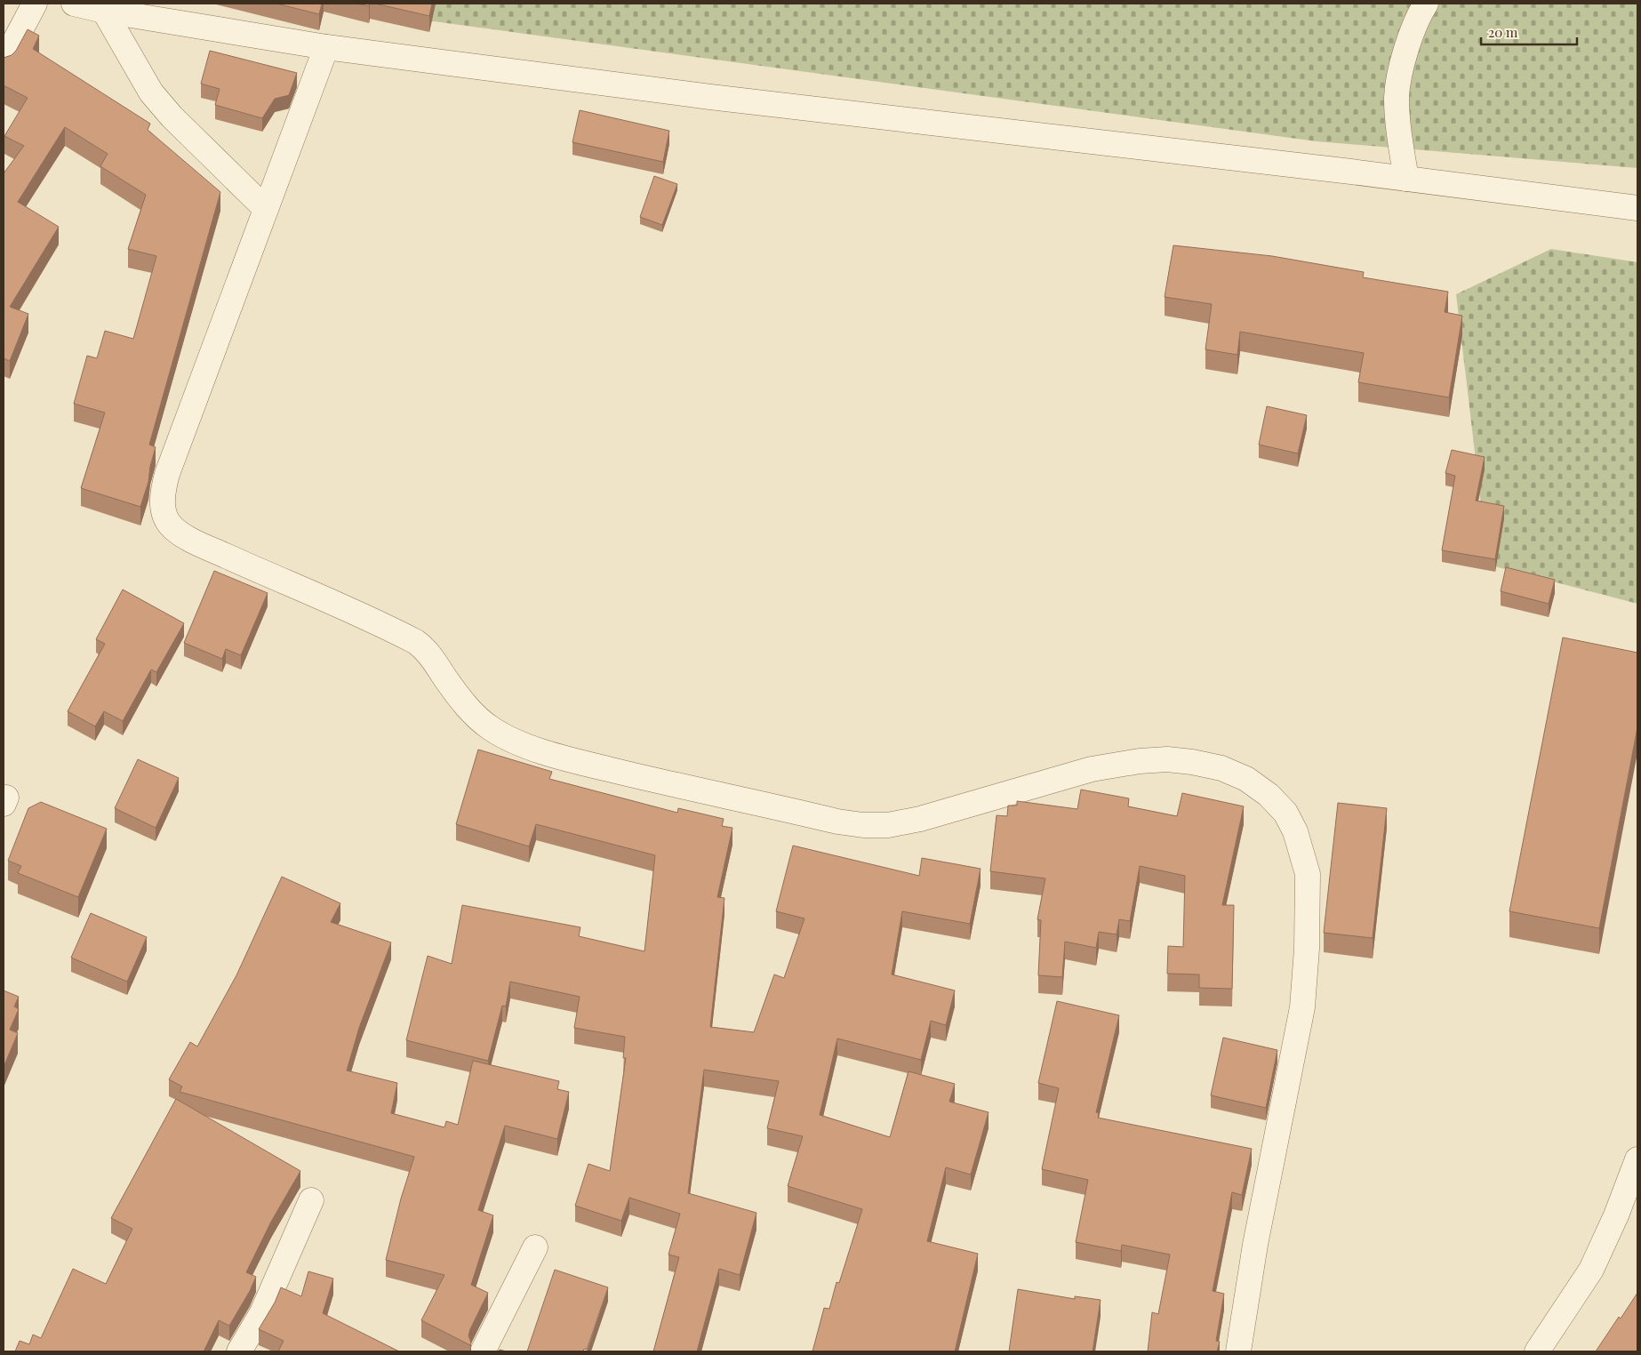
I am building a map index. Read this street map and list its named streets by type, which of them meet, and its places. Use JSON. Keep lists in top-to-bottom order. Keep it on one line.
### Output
{"scale_bar":"20 m"}
